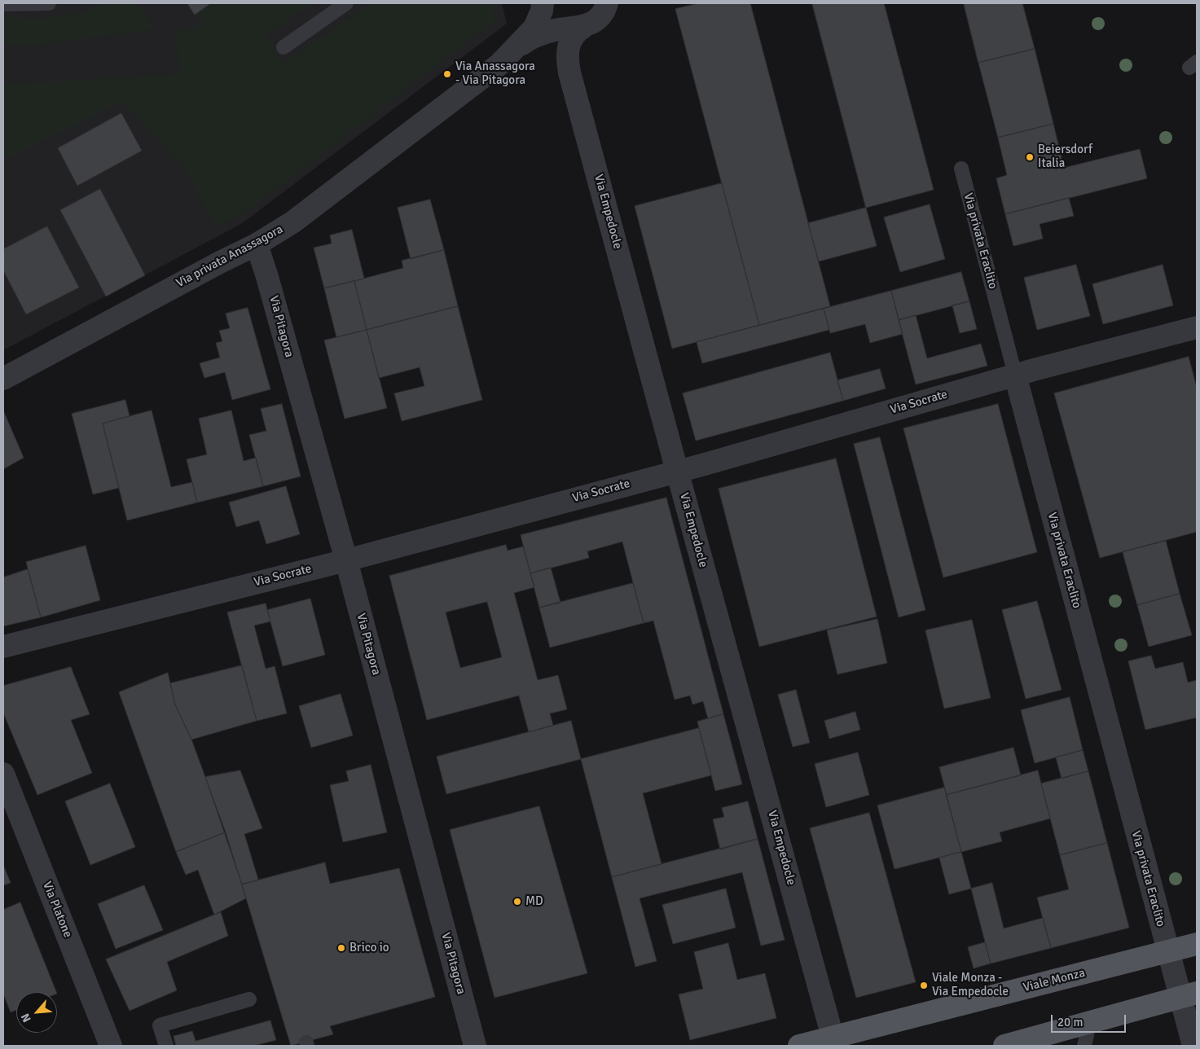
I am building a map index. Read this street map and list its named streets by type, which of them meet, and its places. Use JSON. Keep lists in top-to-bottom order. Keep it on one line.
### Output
{"streets":{"main road":["Viale Monza"],"street":["Via Empedocle","Via privata Eraclito","Via privata Anassagora","Via Pitagora","Via Socrate","Via Platone"]},"crossings":[["Via Empedocle","Via privata Anassagora"],["Via Empedocle","Via Socrate"],["Via Empedocle","Viale Monza"],["Via privata Eraclito","Via Socrate"],["Via privata Eraclito","Viale Monza"],["Via privata Anassagora","Via Pitagora"],["Via Pitagora","Via Socrate"]],"places":["Via Anassagora - Via Pitagora","Beiersdorf Italia","MD","Brico io","Viale Monza - Via Empedocle"],"scale_bar":"20 m","north":"bottom left"}
